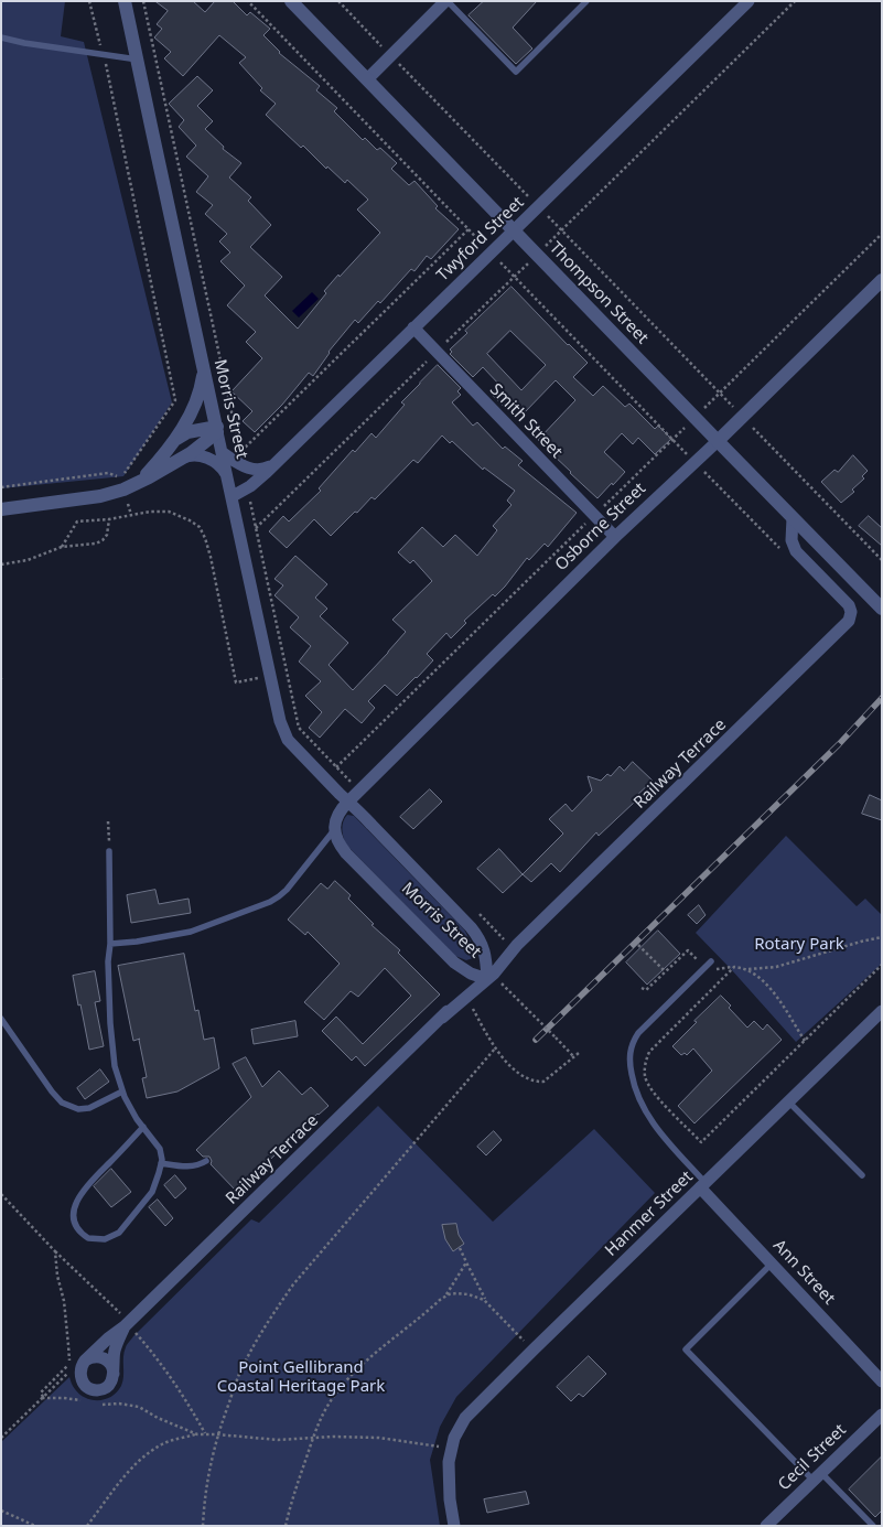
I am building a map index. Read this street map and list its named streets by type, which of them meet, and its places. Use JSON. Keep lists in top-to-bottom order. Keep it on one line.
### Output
{"streets":{"street":["Twyford Street","Thompson Street","Morris Street","Smith Street","Osborne Street","Railway Terrace","Hanmer Street","Ann Street","Cecil Street"]},"crossings":[["Twyford Street","Thompson Street"],["Twyford Street","Morris Street"],["Twyford Street","Smith Street"],["Thompson Street","Osborne Street"],["Thompson Street","Railway Terrace"],["Morris Street","Osborne Street"],["Morris Street","Railway Terrace"],["Smith Street","Osborne Street"],["Hanmer Street","Ann Street"]],"parks":["Rotary Park","Point Gellibrand Coastal Heritage Park"]}
